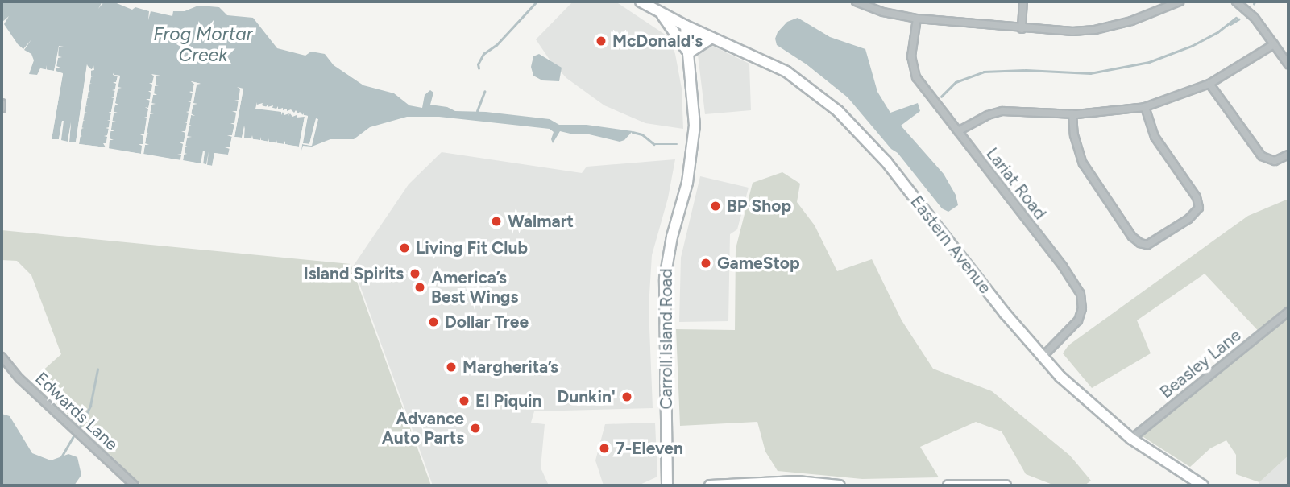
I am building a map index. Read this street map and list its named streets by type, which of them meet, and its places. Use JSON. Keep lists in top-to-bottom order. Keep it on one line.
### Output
{"streets":{"main road":["Eastern Avenue","Carroll Island Road"],"street":["Lariat Road","Beasley Lane","Edwards Lane"]},"crossings":[["Lariat Road","Eastern Avenue"],["Eastern Avenue","Carroll Island Road"],["Eastern Avenue","Beasley Lane"]],"water":["Frog Mortar Creek"],"places":["McDonald's","BP Shop","Walmart","Living Fit Club","GameStop","Island Spirits","America’s Best Wings","Dollar Tree","Margherita’s","Dunkin'","El Piquin","Advance Auto Parts","7-Eleven"]}
